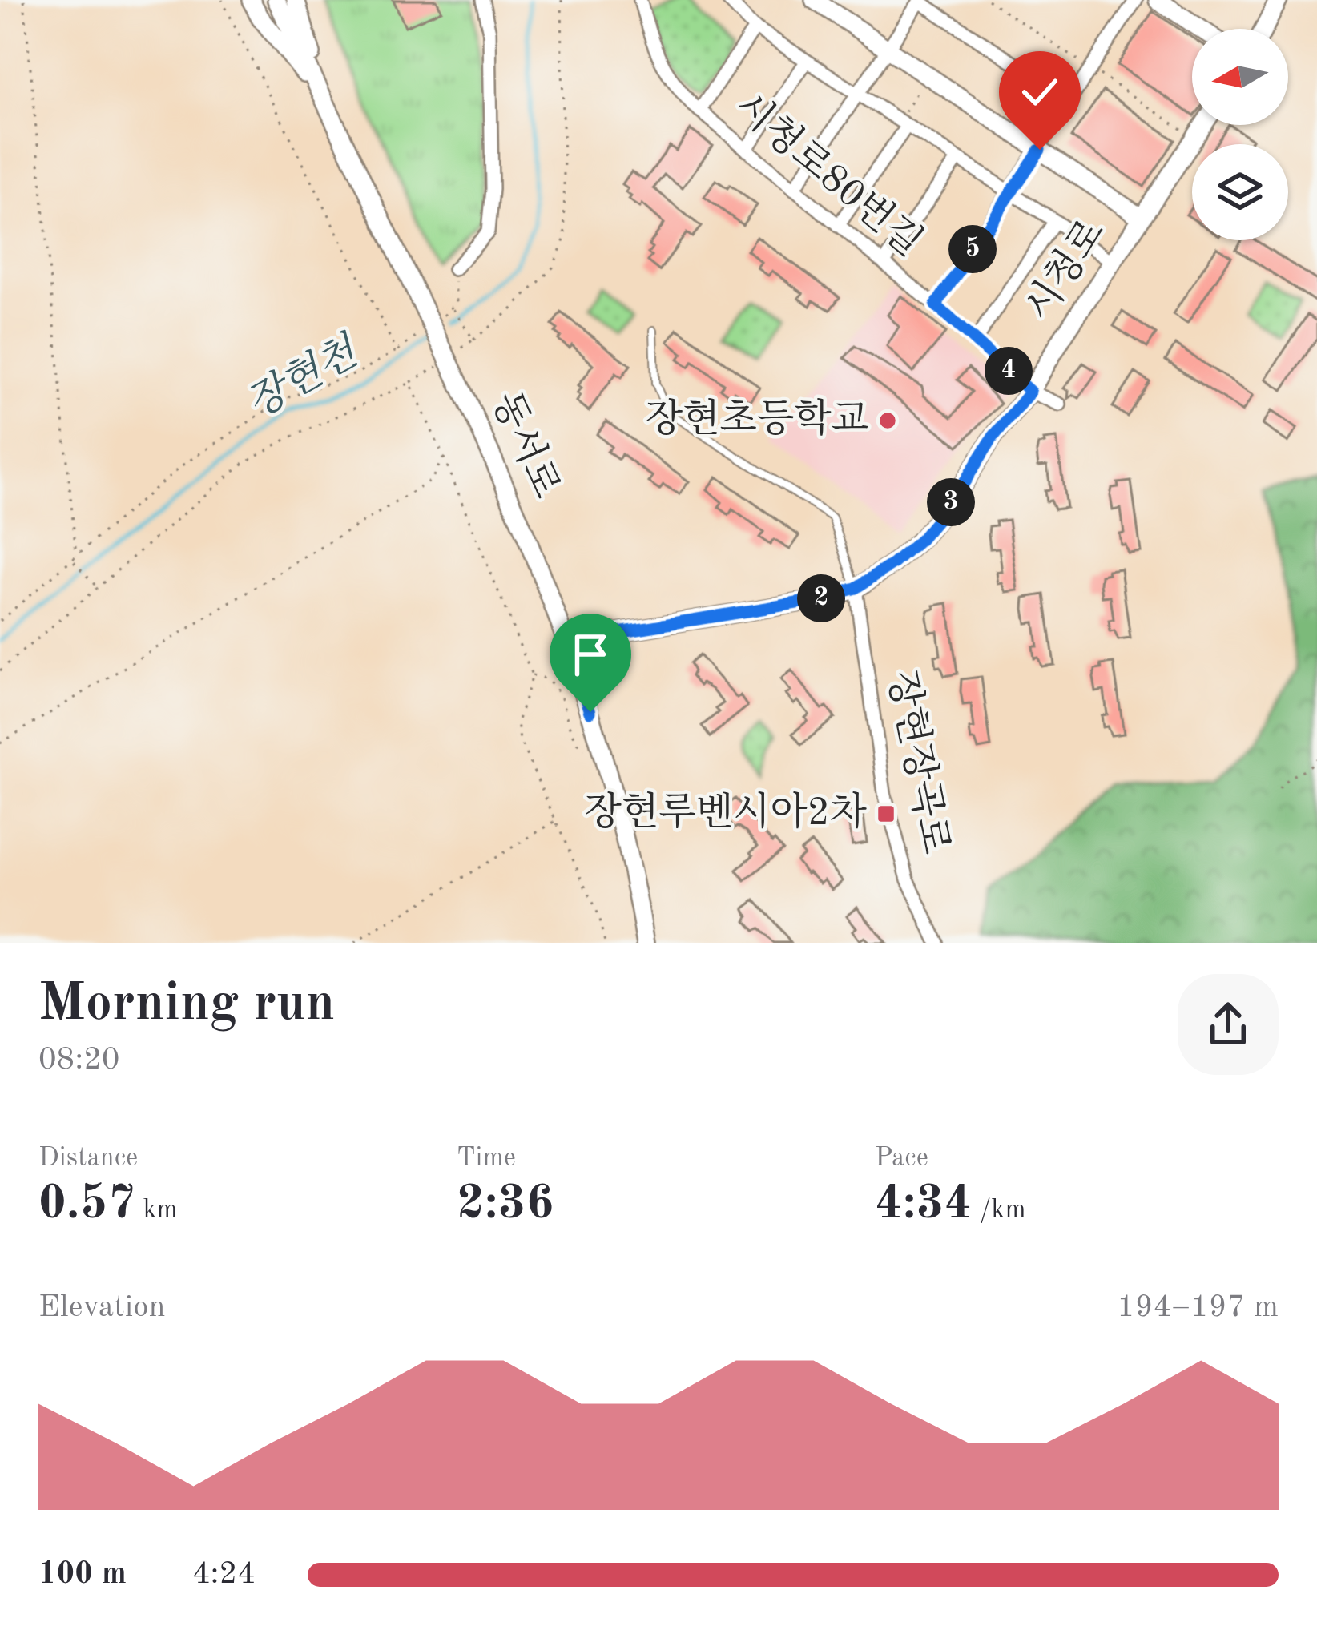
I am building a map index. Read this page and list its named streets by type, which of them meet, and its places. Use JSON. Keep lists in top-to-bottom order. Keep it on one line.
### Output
{"streets":{"street":["시청로80번길","시청로","동서로","장현장곡로"]},"crossings":[["시청로80번길","시청로"],["시청로","동서로"],["시청로","장현장곡로"]],"water":["장현천"],"places":{"other":["장현초등학교"],"transit":["장현루벤시아2차"]},"north":"left","page":{"pins":["5","4","3","2"],"heading":["Morning run","08:20"],"stats":[["Distance","0.57 km"],["Time","2:36"],["Pace","4:34 /km"]],"chart":["Elevation","194–197 m"],"list":[{"name":"100 m","note":"4:24"}]}}
